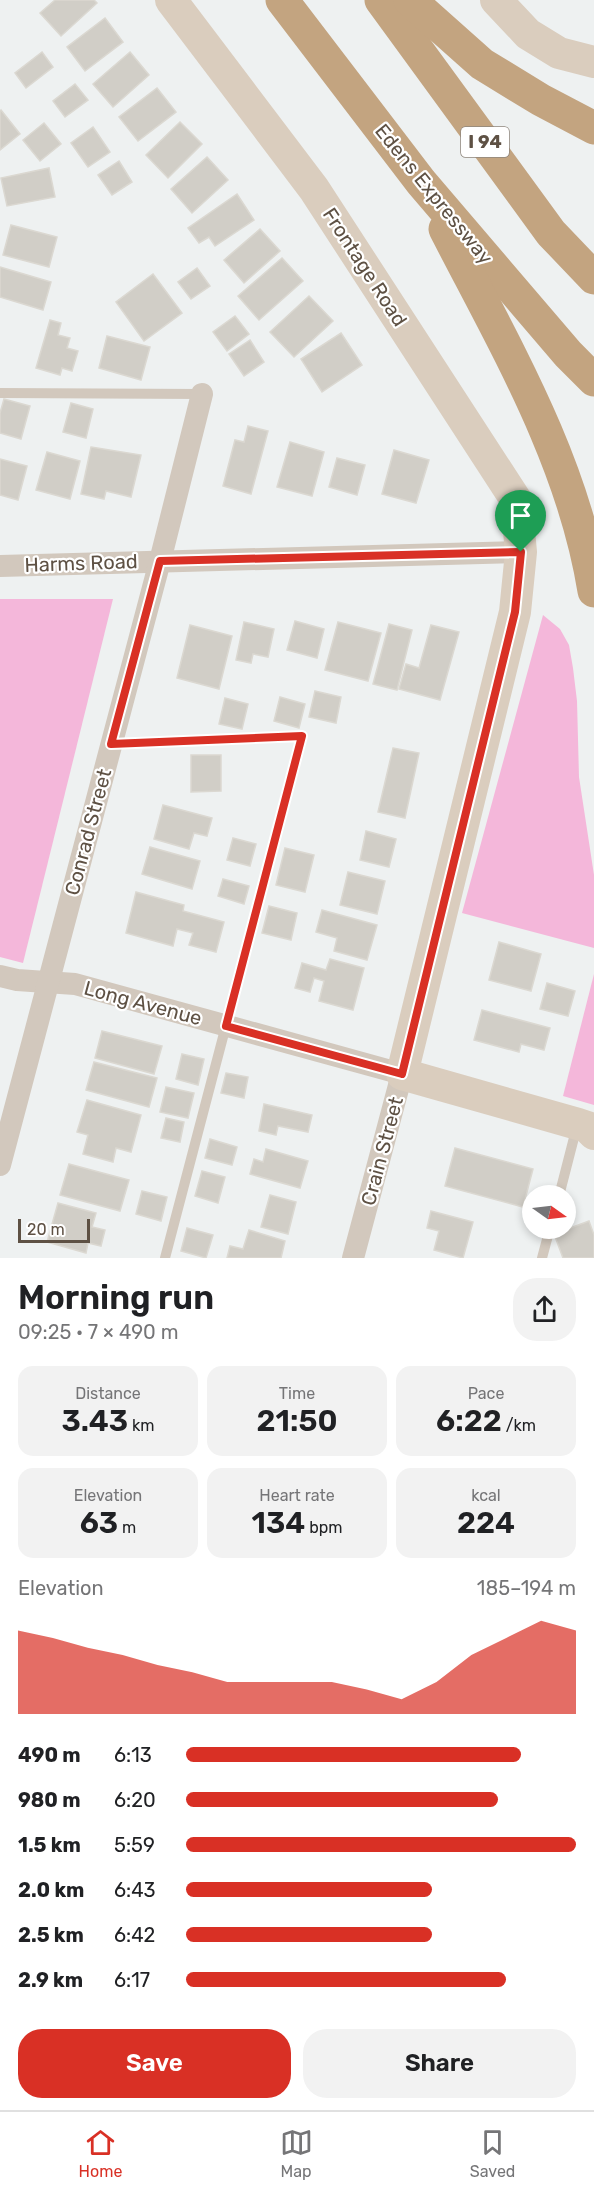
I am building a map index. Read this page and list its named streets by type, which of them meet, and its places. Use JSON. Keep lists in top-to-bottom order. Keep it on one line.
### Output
{"streets":{"highway":["I 94","Edens Expressway"],"street":["Frontage Road","Harms Road","Conrad Street","Long Avenue","Crain Street"]},"crossings":[["Frontage Road","Harms Road"],["Frontage Road","Crain Street"],["Harms Road","Conrad Street"],["Harms Road","Crain Street"],["Conrad Street","Long Avenue"],["Long Avenue","Crain Street"]],"scale_bar":"20 m","north":"right","page":{"scale":"20 m","heading":["Morning run","09:25 · 7 × 490 m"],"stats":[["Distance","3.43 km"],["Time","21:50"],["Pace","6:22 /km"],["Elevation","63 m"],["Heart rate","134 bpm"],["kcal","224"]],"chart":["Elevation","185–194 m"],"list":[{"name":"490 m","note":"6:13"},{"name":"980 m","note":"6:20"},{"name":"1.5 km","note":"5:59"},{"name":"2.0 km","note":"6:43"},{"name":"2.5 km","note":"6:42"},{"name":"2.9 km","note":"6:17"}],"buttons":["Save","Share"],"tabs":["Home","Map","Saved"]}}
